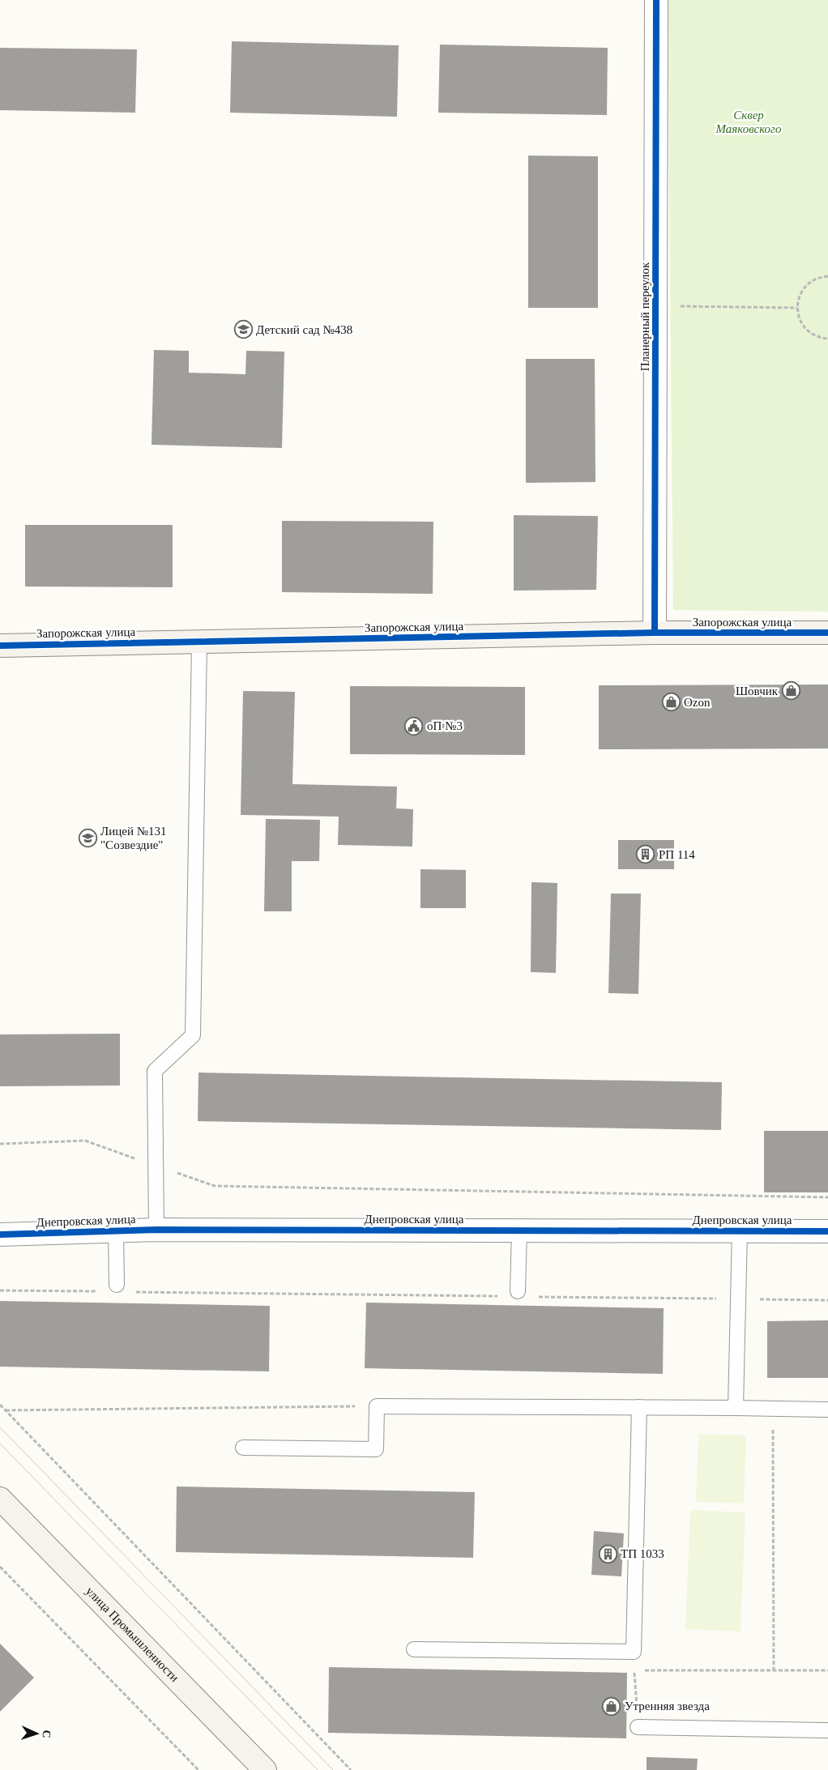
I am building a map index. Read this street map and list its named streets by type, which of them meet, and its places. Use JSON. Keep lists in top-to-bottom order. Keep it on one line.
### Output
{"streets":{"street":["Планерный переулок","Запорожская улица","Днепровская улица","улица Промышленности"]},"crossings":[["Планерный переулок","Запорожская улица"]],"parks":["Сквер Маяковского"],"places":{"school or university":["Детский сад №438","Лицей №131 \"Созвездие\""],"shop":["Шовчик","Ozon","Утренняя звезда"],"public building":["оП №3"],"building":["РП 114","ТП 1033"]},"north":"right"}
